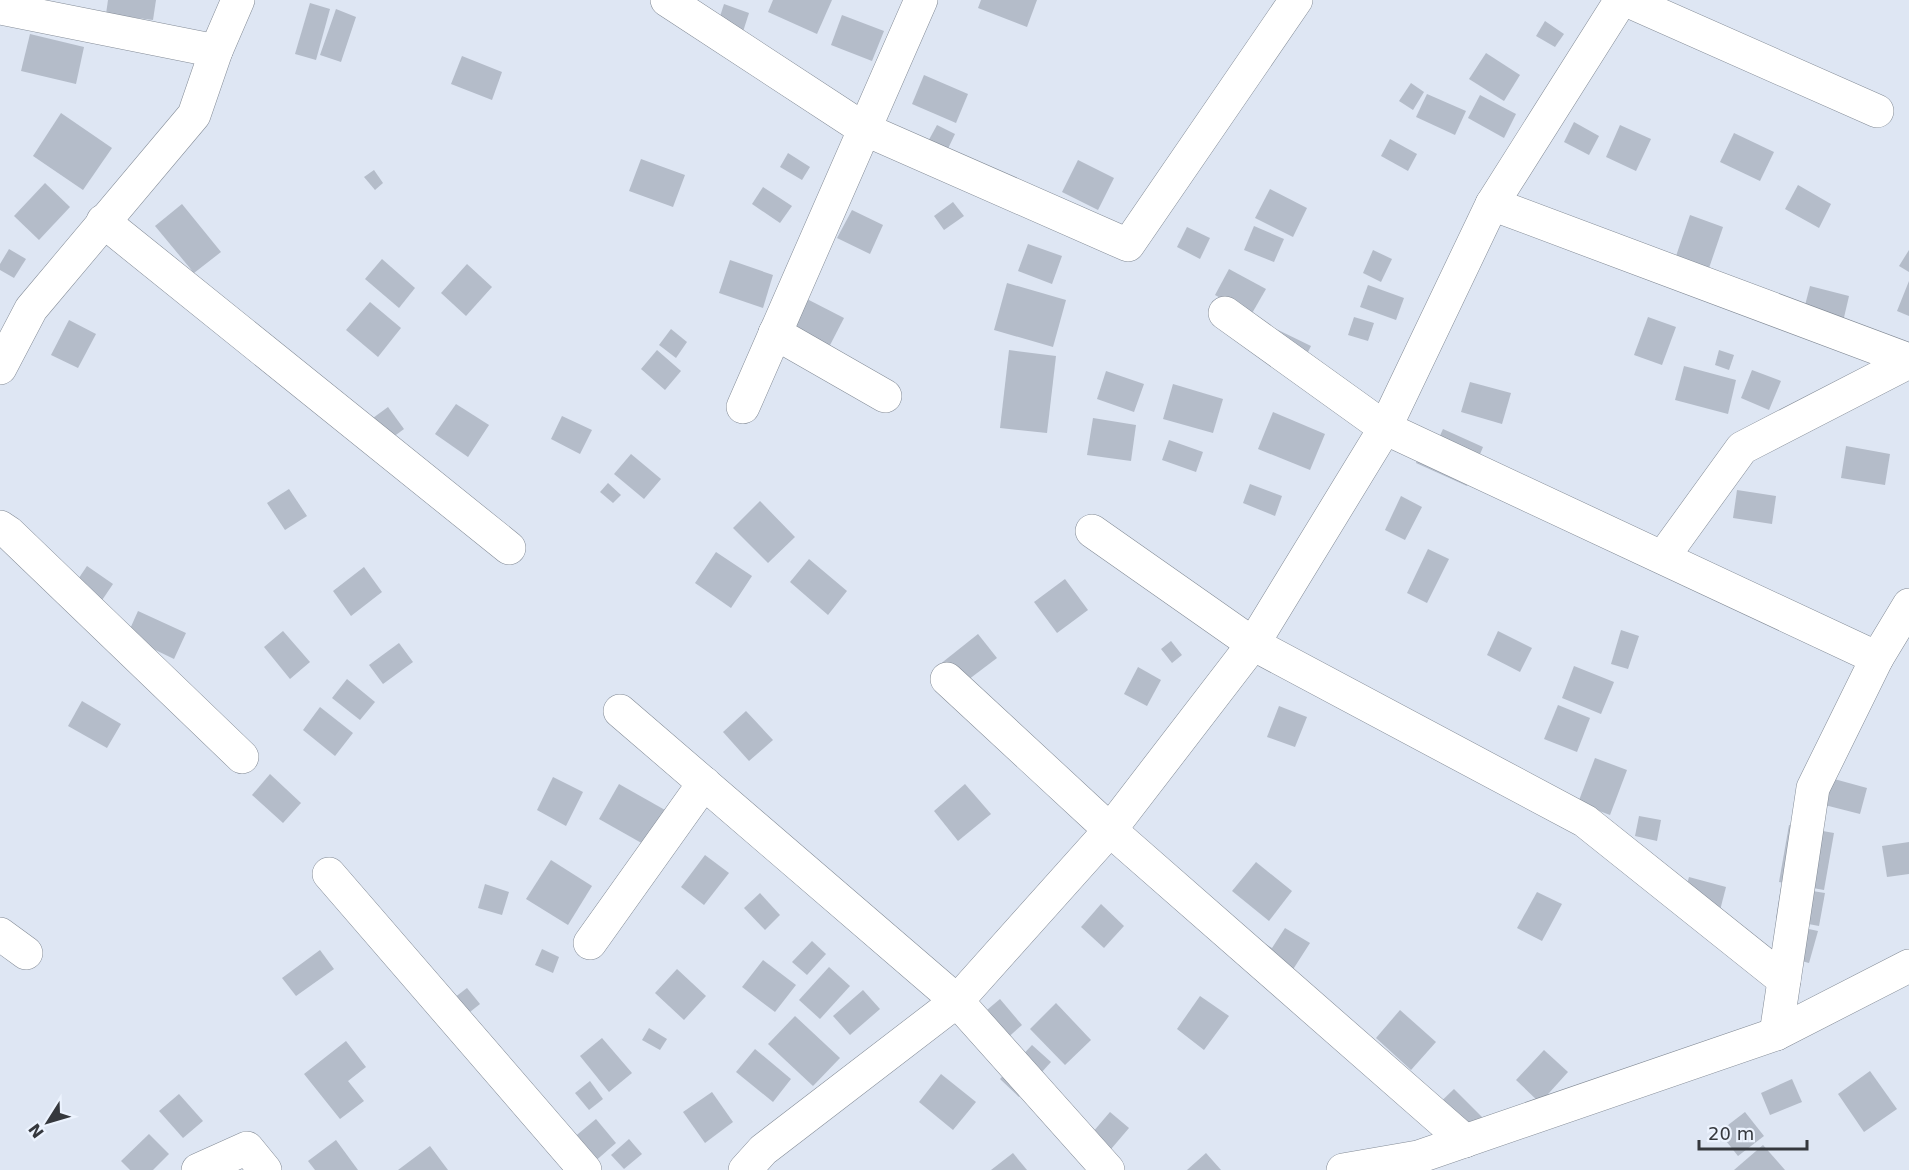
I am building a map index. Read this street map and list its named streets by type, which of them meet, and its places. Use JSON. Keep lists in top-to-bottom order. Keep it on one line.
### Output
{"scale_bar":"20 m","north":"bottom left"}
